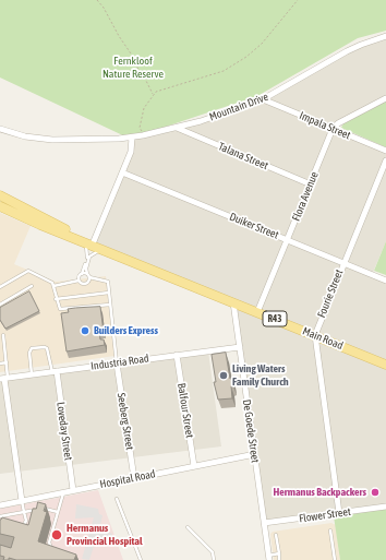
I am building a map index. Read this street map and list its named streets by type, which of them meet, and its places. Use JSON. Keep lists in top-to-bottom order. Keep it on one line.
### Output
{"streets":{"main road":["R43","Main Road"],"street":["Mountain Drive","Impala Street","Talana Street","Flora Avenue","Duiker Street","Fourie Street","Industria Road","Balfour Street","Seeberg Street","Loveday Street","De Goede Street","Hospital Road","Flower Street"]},"crossings":[["Mountain Drive","Impala Street"],["Mountain Drive","Talana Street"],["Impala Street","Flora Avenue"],["Talana Street","Flora Avenue"],["Flora Avenue","Duiker Street"],["Flora Avenue","Main Road"],["Duiker Street","Fourie Street"],["Fourie Street","Main Road"],["Fourie Street","Flower Street"],["Main Road","De Goede Street"],["Industria Road","Balfour Street"],["Industria Road","Seeberg Street"],["Industria Road","Loveday Street"],["Industria Road","De Goede Street"],["Balfour Street","Hospital Road"],["Seeberg Street","Hospital Road"],["Loveday Street","Hospital Road"],["De Goede Street","Hospital Road"],["De Goede Street","Flower Street"]],"parks":["Fernkloof Nature Reserve"],"places":["Builders Express","Living Waters Family Church","Hermanus Backpackers","Hermanus Provincial Hospital"]}
